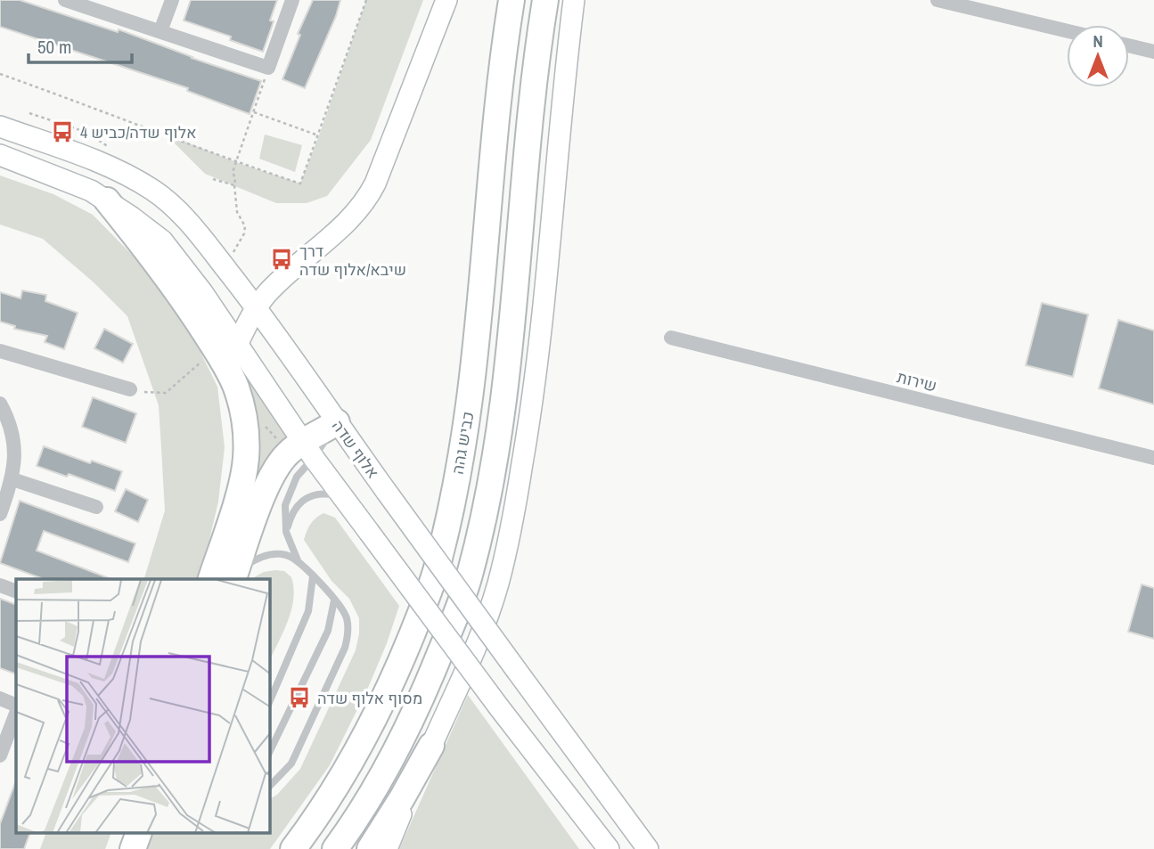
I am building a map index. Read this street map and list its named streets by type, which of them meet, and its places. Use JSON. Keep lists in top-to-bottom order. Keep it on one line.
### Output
{"streets":{"highway":["כביש גהה"],"main road":["אלוף שדה"],"street":["שירות"]},"places":{"bus stop":["אלוף שדה/כביש 4","דרך שיבא/אלוף שדה","מסוף אלוף שדה"]},"scale_bar":"50 m","north":"top"}
